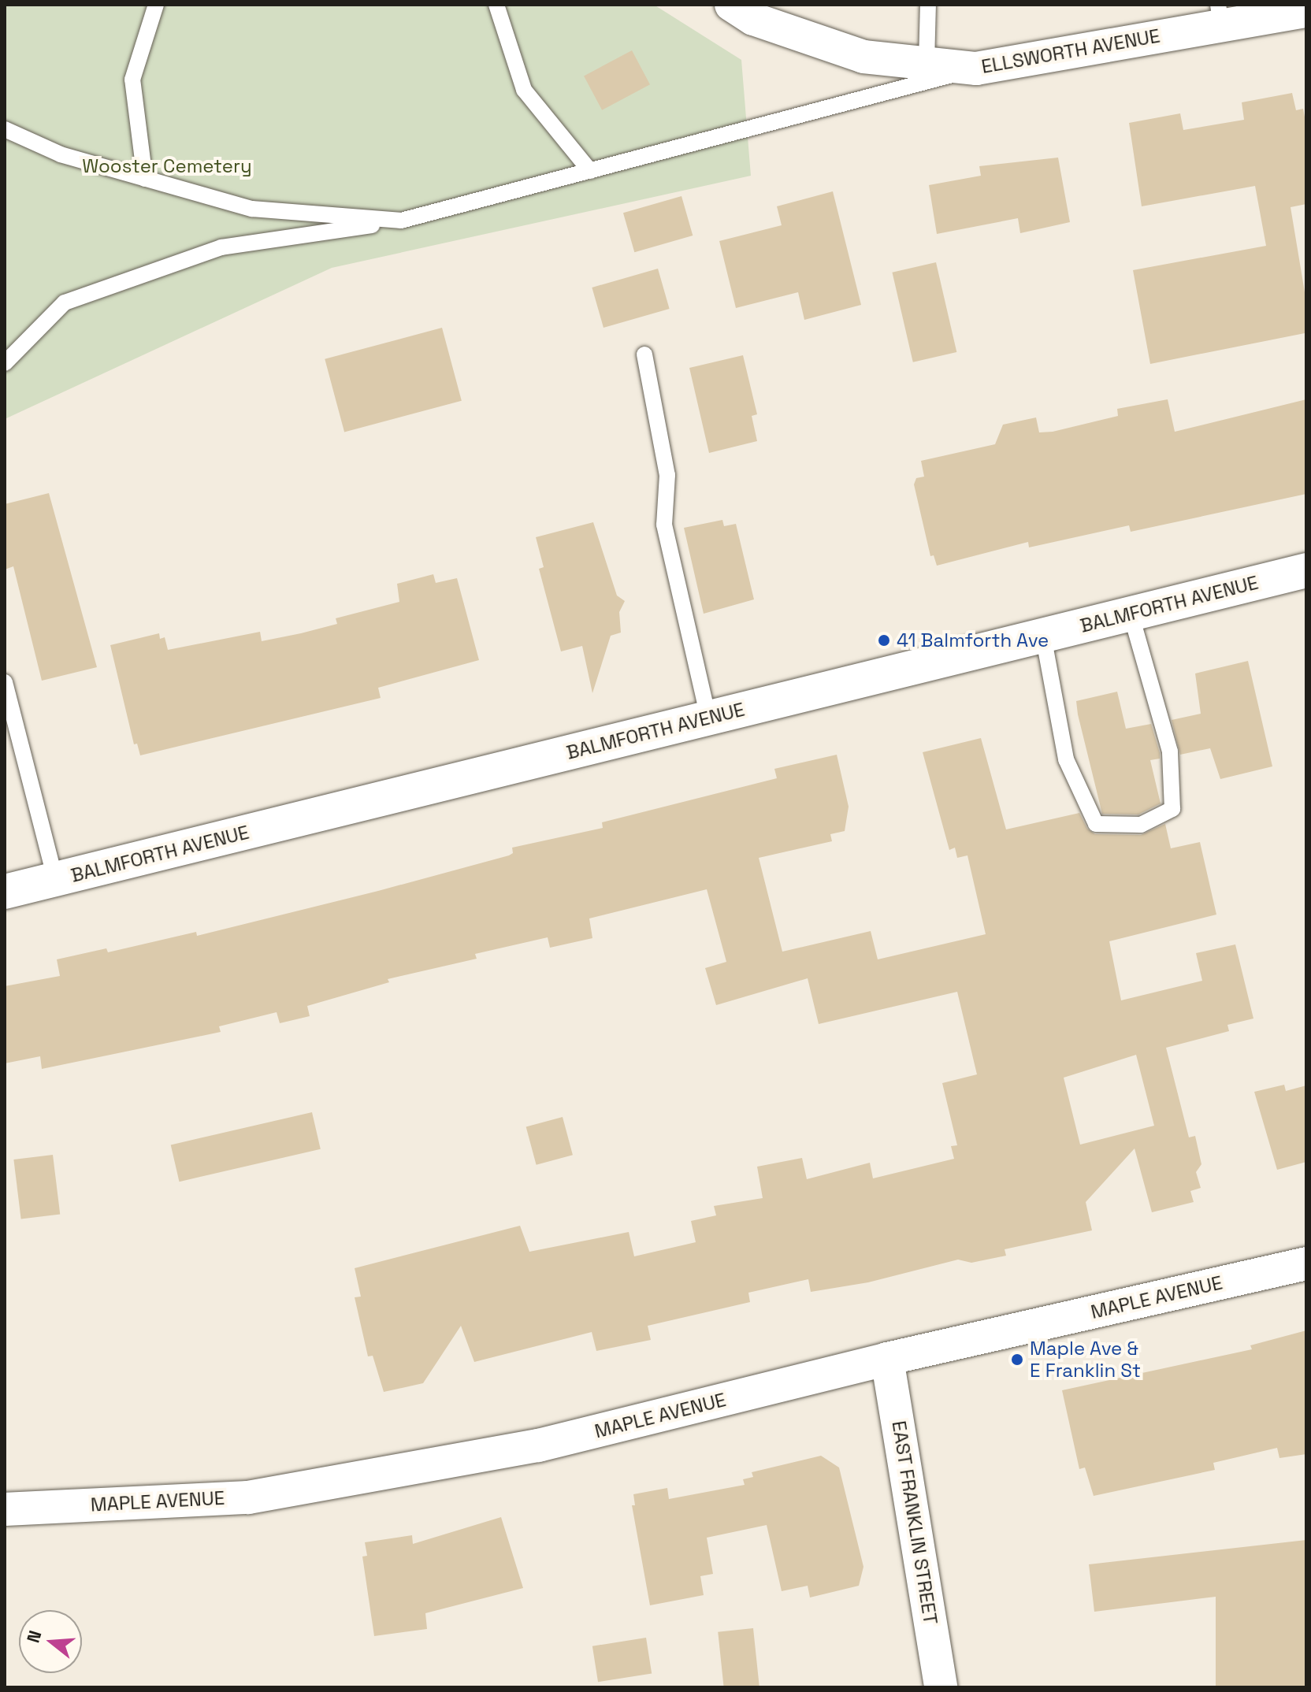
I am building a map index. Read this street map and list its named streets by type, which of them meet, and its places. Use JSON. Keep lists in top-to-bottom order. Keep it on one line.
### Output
{"streets":{"street":["ELLSWORTH AVENUE","BALMFORTH AVENUE","MAPLE AVENUE","EAST FRANKLIN STREET"]},"crossings":[["MAPLE AVENUE","EAST FRANKLIN STREET"]],"parks":["Wooster Cemetery"],"places":["41 Balmforth Ave","Maple Ave & E Franklin St"],"north":"left"}
